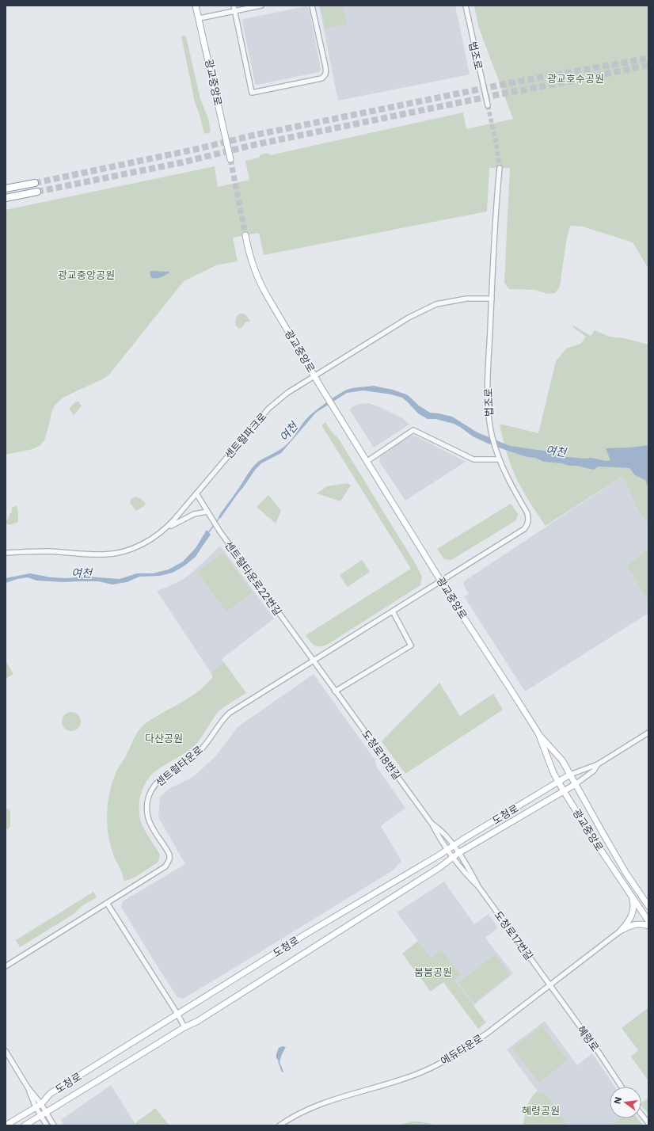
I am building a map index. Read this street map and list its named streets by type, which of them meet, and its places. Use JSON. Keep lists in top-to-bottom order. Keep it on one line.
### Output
{"streets":{"main road":["광교중앙로","도청로"],"street":["법조로","센트럴파크로","센트럴타운로22번길","도청로18번길","센트럴타운로","도청로17번길","혜령로","에듀타운로"]},"crossings":[["법조로","광교중앙로"],["법조로","센트럴파크로"],["법조로","센트럴타운로"],["광교중앙로","센트럴파크로"],["광교중앙로","센트럴타운로"],["광교중앙로","도청로"],["센트럴파크로","센트럴타운로22번길"],["센트럴타운로22번길","도청로18번길"],["센트럴타운로22번길","센트럴타운로"],["도청로18번길","센트럴타운로"],["도청로18번길","도청로"],["도청로18번길","도청로17번길"],["도청로","도청로17번길"],["도청로17번길","혜령로"],["도청로17번길","에듀타운로"],["혜령로","에듀타운로"]],"water":["여천"],"parks":["광교호수공원","광교중앙공원","다산공원","붐붐공원","혜령공원"],"north":"left"}
